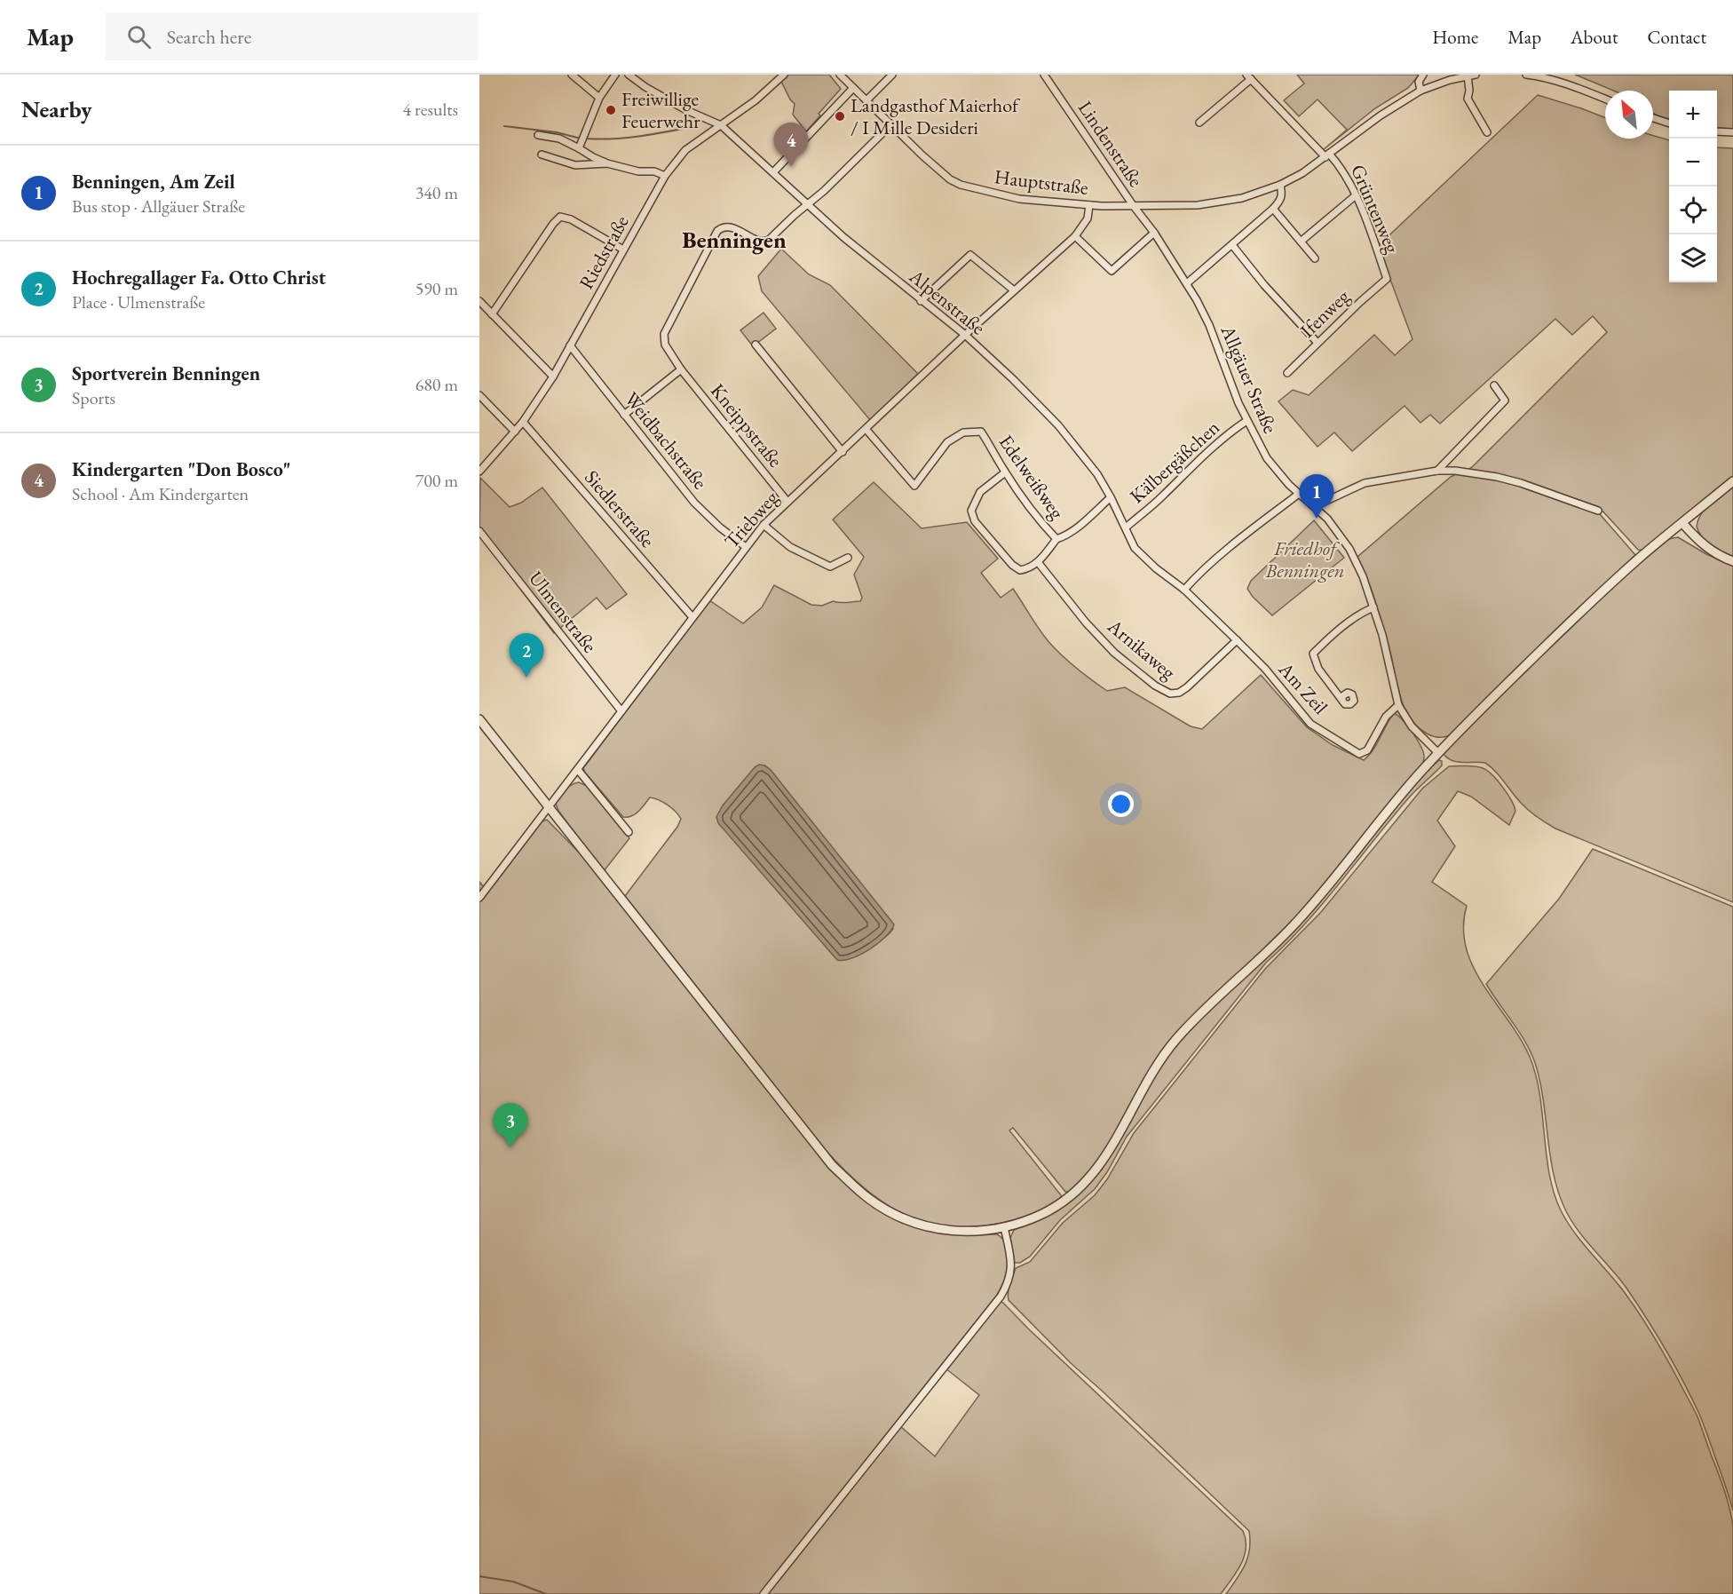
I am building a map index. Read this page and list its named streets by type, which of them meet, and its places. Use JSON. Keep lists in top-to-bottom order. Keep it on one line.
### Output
{"streets":{"street":["Lindenstraße","Hauptstraße","Grüntenweg","Riedstraße","Alpenstraße","Ifenweg","Allgäuer Straße","Kneippstraße","Weidbachstraße","Kälbergäßchen","Edelweißweg","Siedlerstraße","Triebweg","Ulmenstraße","Arnikaweg","Am Zeil"]},"crossings":[["Lindenstraße","Hauptstraße"],["Lindenstraße","Allgäuer Straße"],["Hauptstraße","Grüntenweg"],["Hauptstraße","Allgäuer Straße"],["Hauptstraße","Triebweg"],["Grüntenweg","Ifenweg"],["Riedstraße","Alpenstraße"],["Riedstraße","Weidbachstraße"],["Riedstraße","Siedlerstraße"],["Alpenstraße","Kneippstraße"],["Alpenstraße","Kälbergäßchen"],["Alpenstraße","Edelweißweg"],["Alpenstraße","Triebweg"],["Alpenstraße","Am Zeil"],["Allgäuer Straße","Kälbergäßchen"],["Allgäuer Straße","Am Zeil"],["Kneippstraße","Triebweg"],["Weidbachstraße","Triebweg"],["Kälbergäßchen","Am Zeil"],["Edelweißweg","Triebweg"],["Siedlerstraße","Triebweg"],["Triebweg","Ulmenstraße"],["Arnikaweg","Am Zeil"]],"districts":["Benningen"],"parks":["Friedhof Benningen"],"places":["Freiwillige Feuerwehr","Landgasthof Maierhof / I Mille Desideri"],"north":"top left","page":{"header":"Map","search":"Search here","nav":["Home","Map","About","Contact"],"heading":["Nearby","4 results"],"map_buttons":["+","−"],"pins":["4","1","2","3"],"list":[{"mark":"1","name":"Benningen, Am Zeil","note":"Bus stop · Allgäuer Straße","value":"340 m"},{"mark":"2","name":"Hochregallager Fa. Otto Christ","note":"Place · Ulmenstraße","value":"590 m"},{"mark":"3","name":"Sportverein Benningen","note":"Sports","value":"680 m"},{"mark":"4","name":"Kindergarten \"Don Bosco\"","note":"School · Am Kindergarten","value":"700 m"}]}}
